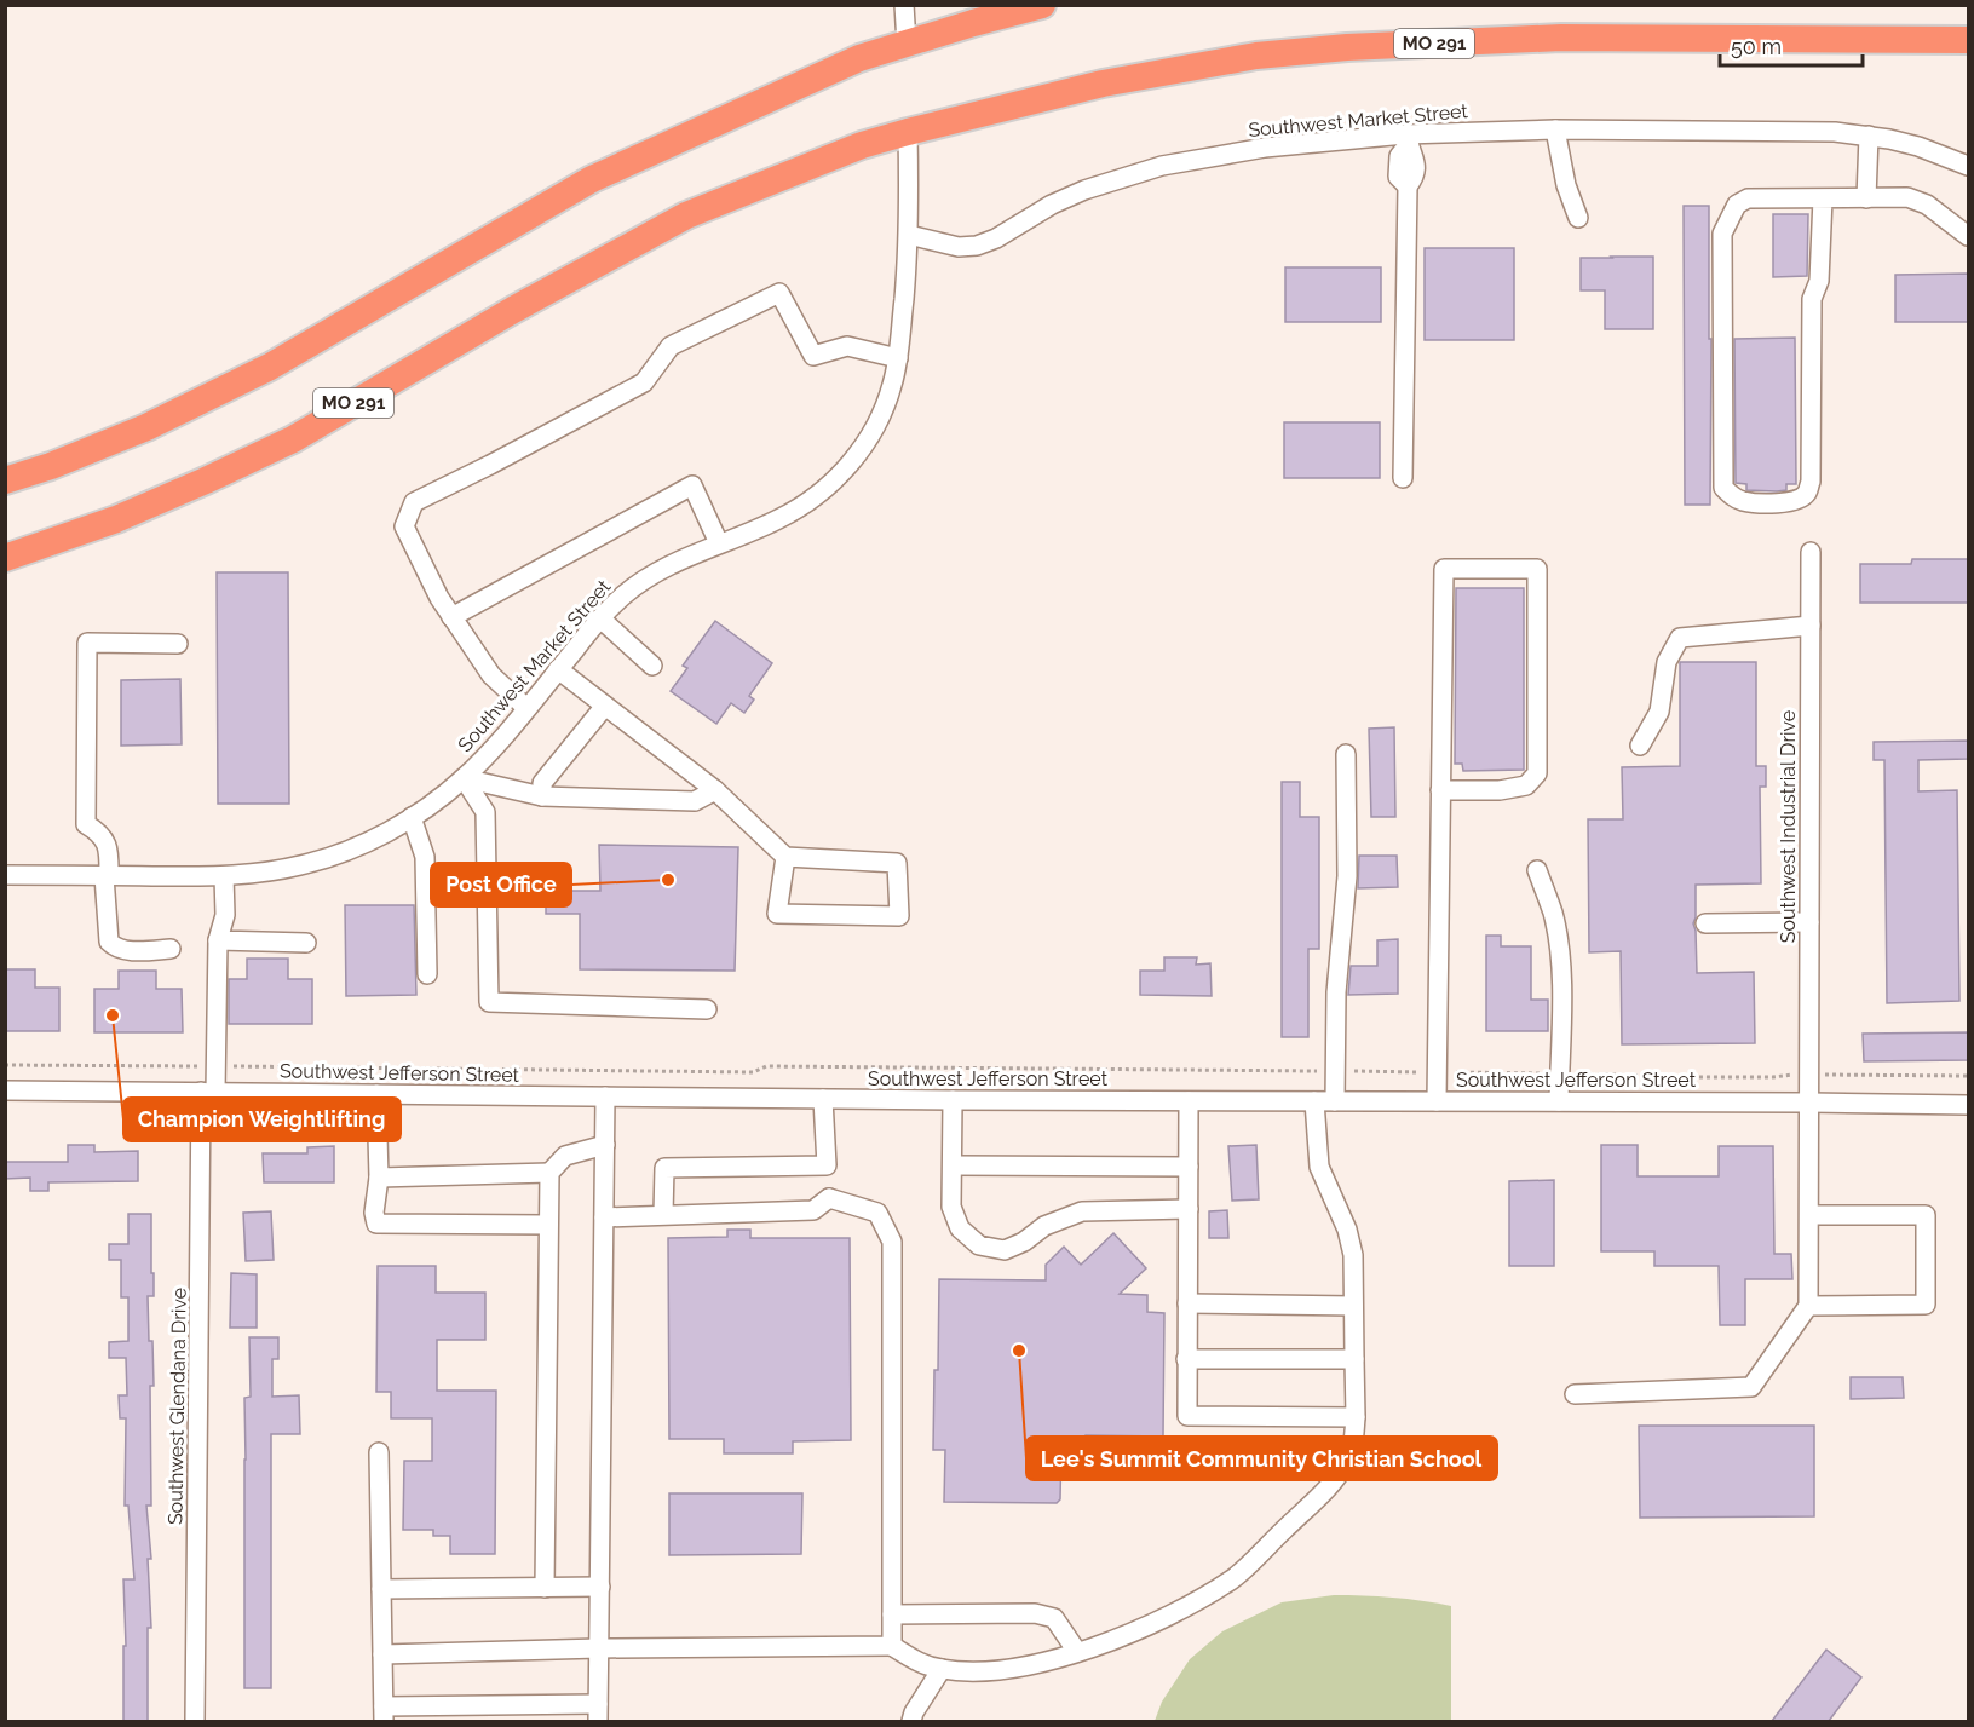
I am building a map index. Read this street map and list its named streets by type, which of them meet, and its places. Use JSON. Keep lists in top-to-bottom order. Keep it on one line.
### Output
{"streets":{"highway":["MO 291"],"street":["Southwest Market Street","Southwest Industrial Drive","Southwest Jefferson Street","Southwest Glendana Drive"]},"crossings":[["Southwest Market Street","Southwest Glendana Drive"],["Southwest Industrial Drive","Southwest Jefferson Street"],["Southwest Jefferson Street","Southwest Glendana Drive"]],"places":["Post Office","Champion Weightlifting","Lee's Summit Community Christian School"],"scale_bar":"50 m"}
